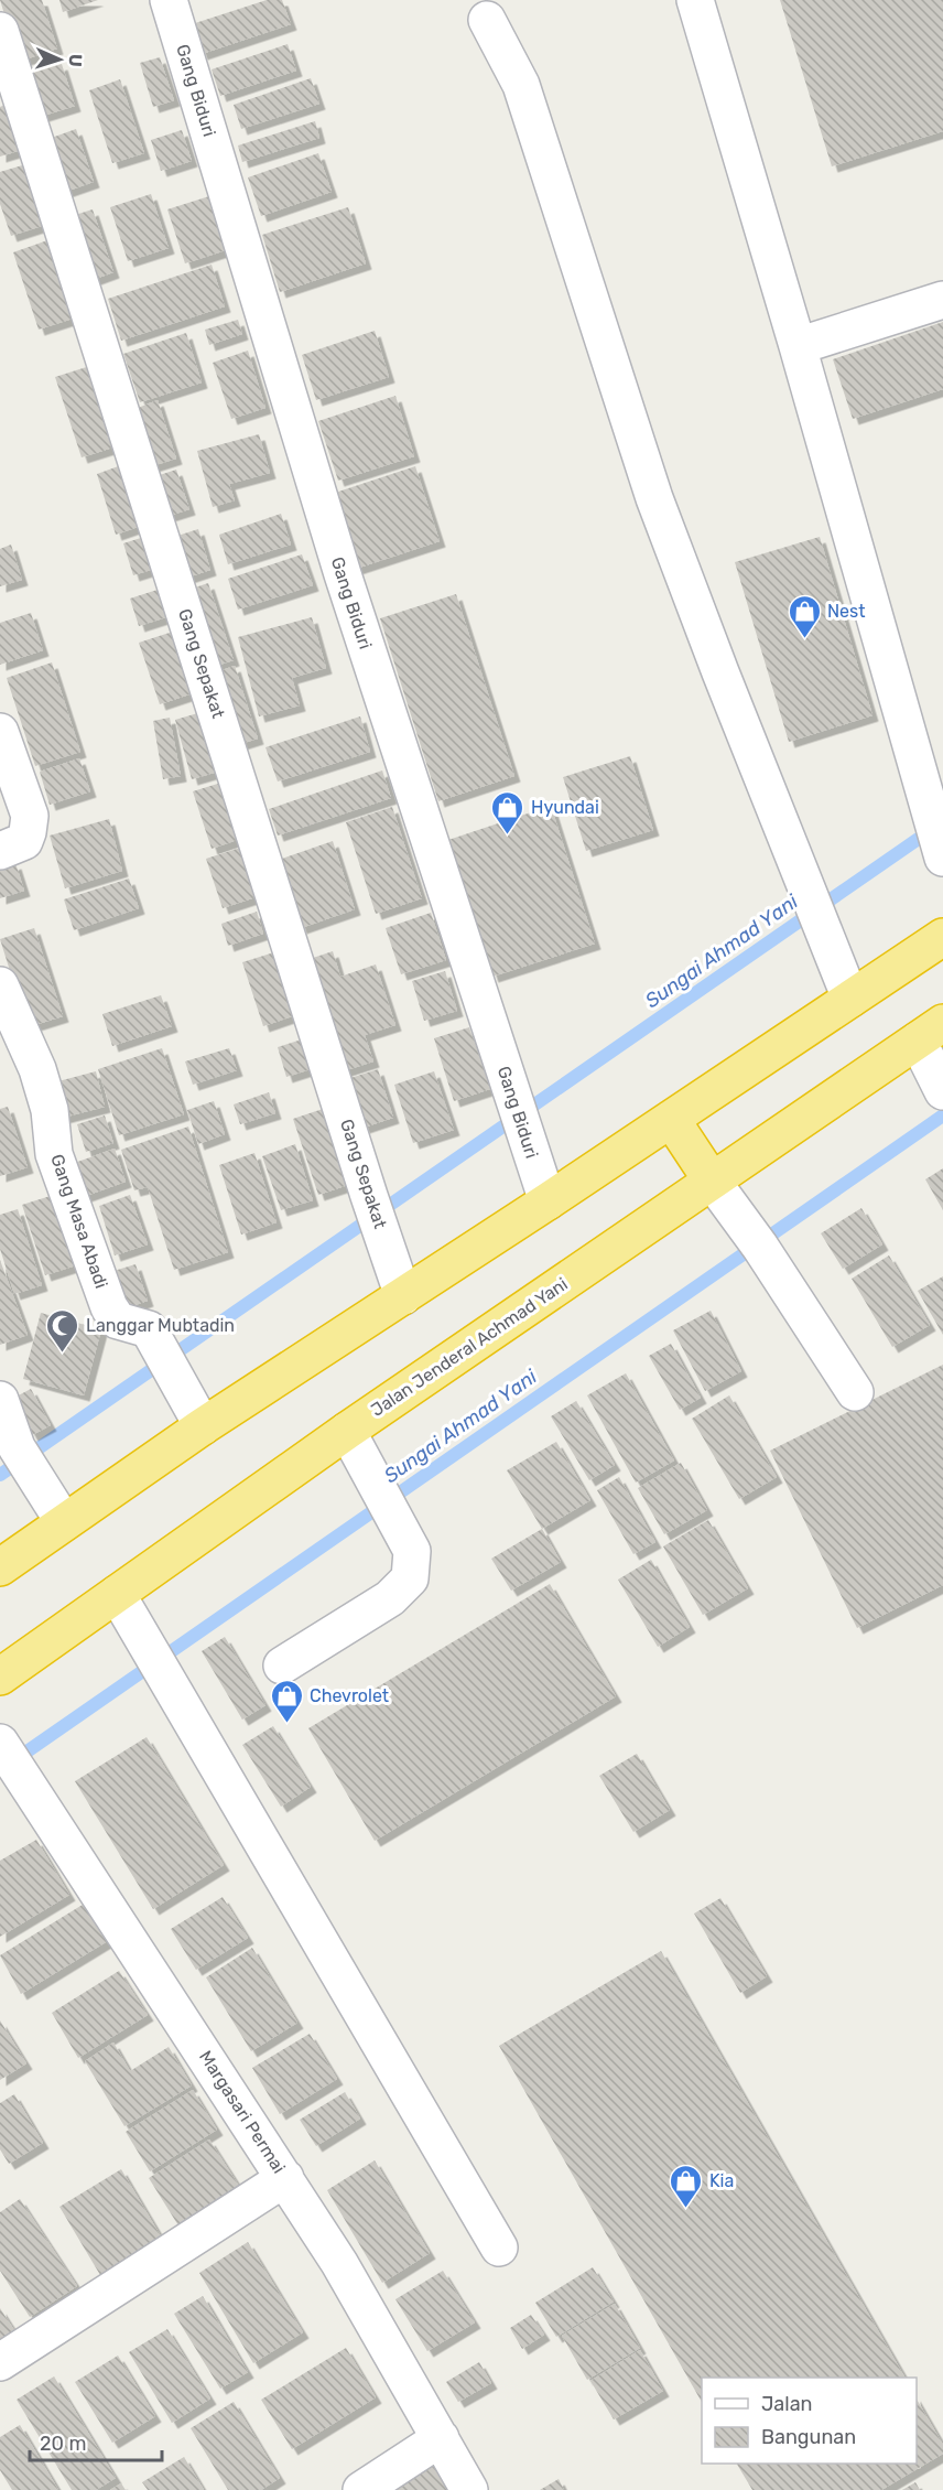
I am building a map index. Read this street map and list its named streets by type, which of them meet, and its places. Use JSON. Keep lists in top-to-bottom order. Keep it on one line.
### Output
{"streets":{"highway":["Jalan Jenderal Achmad Yani"],"street":["Gang Biduri","Gang Sepakat","Gang Masa Abadi","Margasari Permai"]},"water":["Sungai Ahmad Yani"],"places":{"shop":["Nest","Hyundai","Chevrolet","Kia"],"mosque":["Langgar Mubtadin"]},"legend":["Jalan","Bangunan"],"scale_bar":"20 m","north":"right"}
